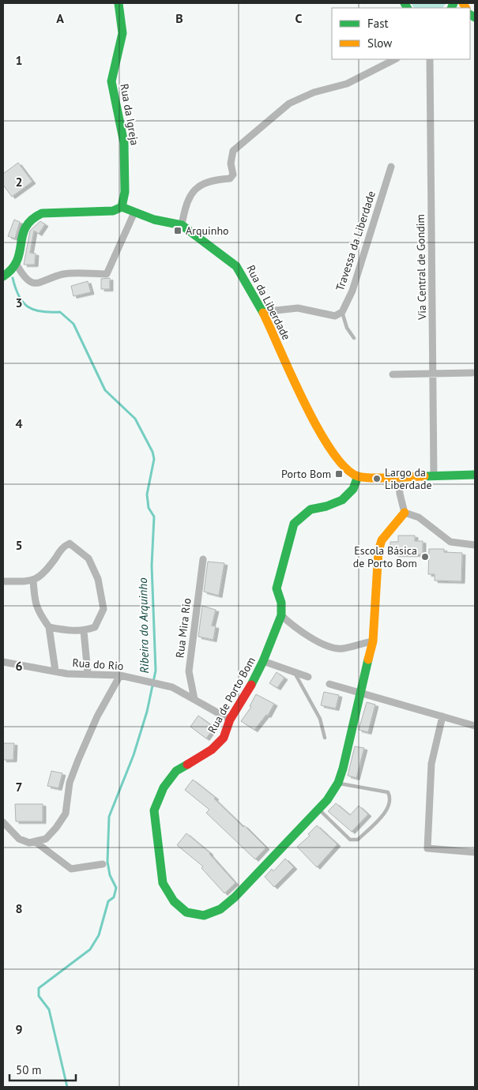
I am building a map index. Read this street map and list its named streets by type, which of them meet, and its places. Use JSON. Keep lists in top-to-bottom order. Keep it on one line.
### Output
{"streets":{"street":["Rua da Igreja","Travessa da Liberdade","Via Central de Gondim","Rua da Liberdade","Rua Mira Rio","Rua do Rio","Rua de Porto Bom"]},"crossings":[["Rua da Igreja","Rua da Liberdade"],["Rua da Liberdade","Rua de Porto Bom"],["Rua Mira Rio","Rua do Rio"],["Rua do Rio","Rua de Porto Bom"]],"water":["Ribeira do Arquinho"],"places":{"transit":["Arquinho","Porto Bom"],"other":["Largo da Liberdade","Escola Básica de Porto Bom"]},"legend":["Fast","Slow"],"scale_bar":"50 m","grid":{"columns":["A","B","C"],"rows":["1","2","3","4","5","6","7","8","9"]}}
